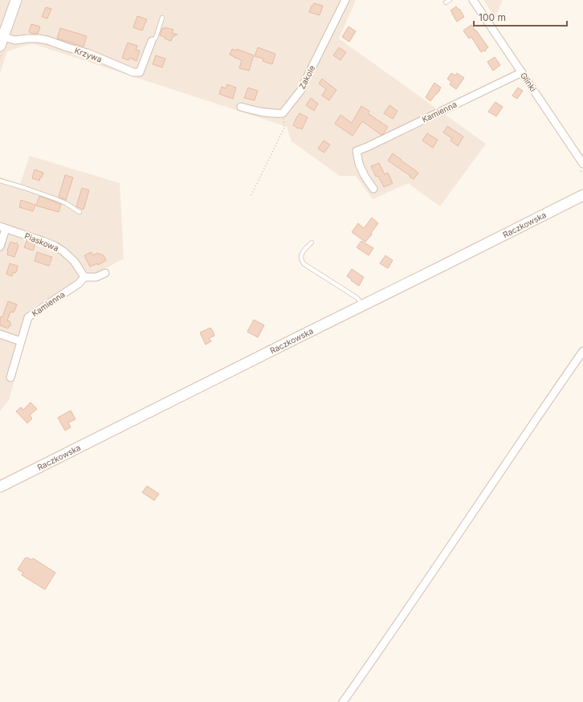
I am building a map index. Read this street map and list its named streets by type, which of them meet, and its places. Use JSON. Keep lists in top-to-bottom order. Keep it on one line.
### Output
{"streets":{"street":["Krzywa","Zakole","Glinki","Kamienna","Raczkowska","Piaskowa"]},"crossings":[["Glinki","Kamienna"],["Kamienna","Piaskowa"]],"scale_bar":"100 m"}
